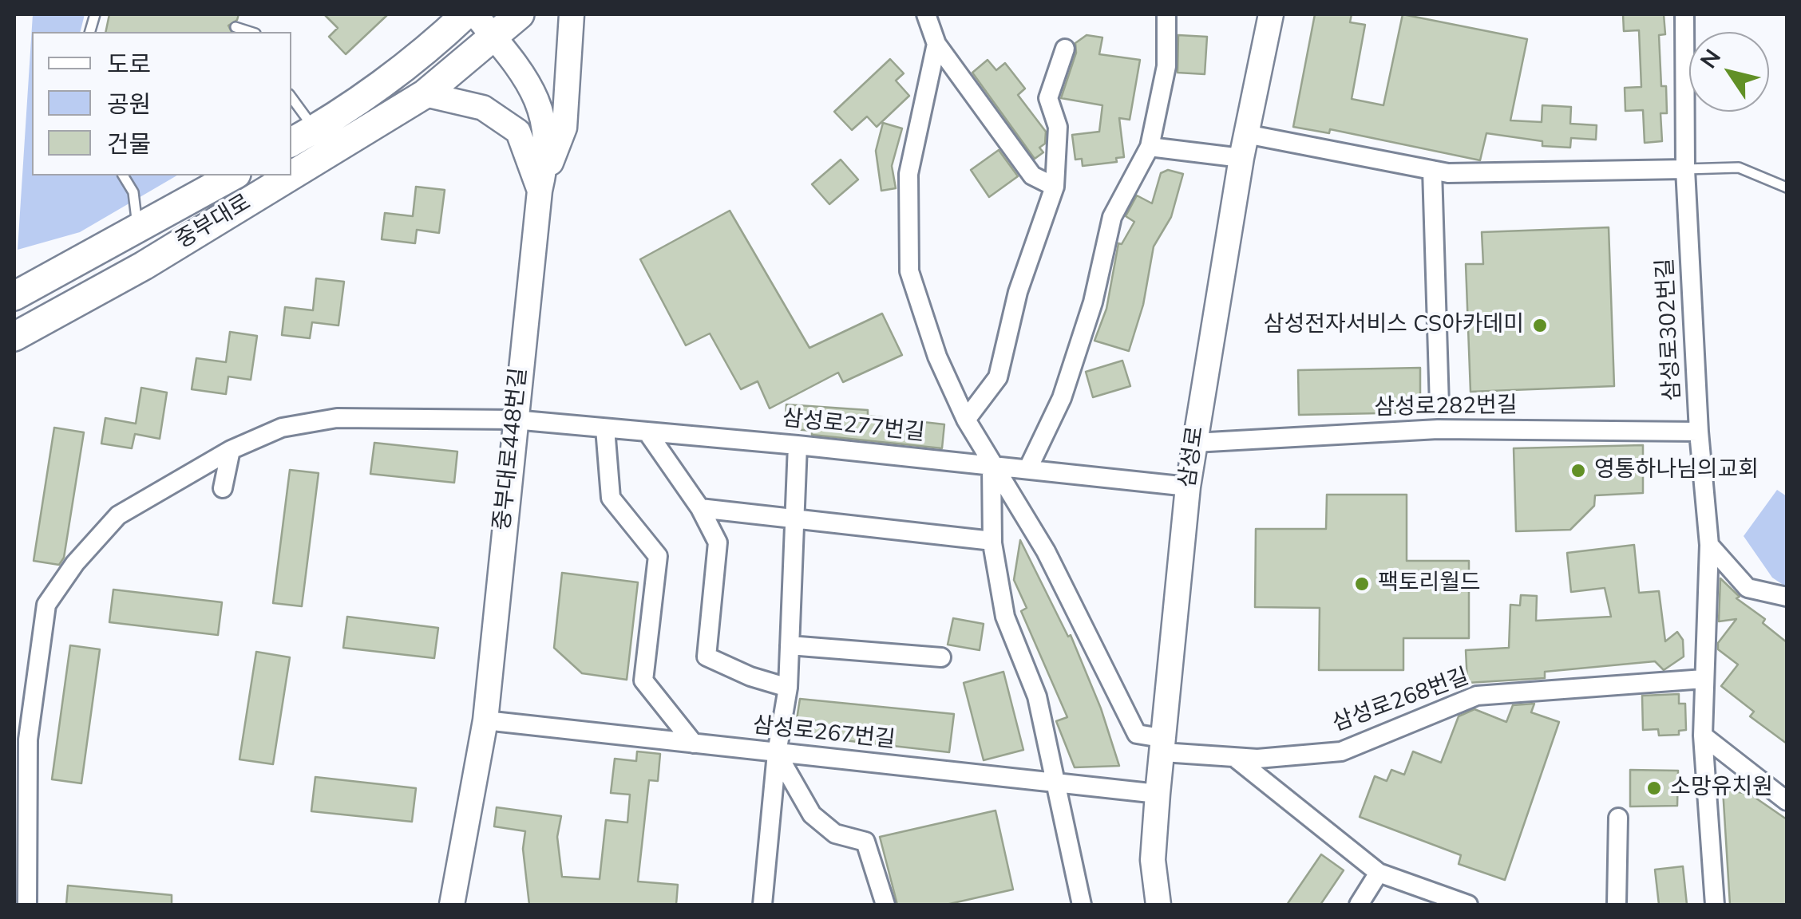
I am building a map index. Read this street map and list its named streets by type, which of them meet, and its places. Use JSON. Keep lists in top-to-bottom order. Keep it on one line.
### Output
{"streets":{"main road":["중부대로"],"street":["삼성로302번길","삼성로282번길","삼성로277번길","중부대로448번길","삼성로","삼성로268번길","삼성로267번길"]},"crossings":[["중부대로","중부대로448번길"],["삼성로302번길","삼성로282번길"],["삼성로302번길","삼성로268번길"],["삼성로282번길","삼성로"],["삼성로277번길","중부대로448번길"],["삼성로277번길","삼성로"],["삼성로277번길","삼성로268번길"],["중부대로448번길","삼성로267번길"],["삼성로","삼성로268번길"],["삼성로","삼성로267번길"]],"places":["삼성전자서비스 CS아카데미","영통하나님의교회","팩토리월드","소망유치원"],"legend":["도로","공원","건물"],"north":"top left"}
